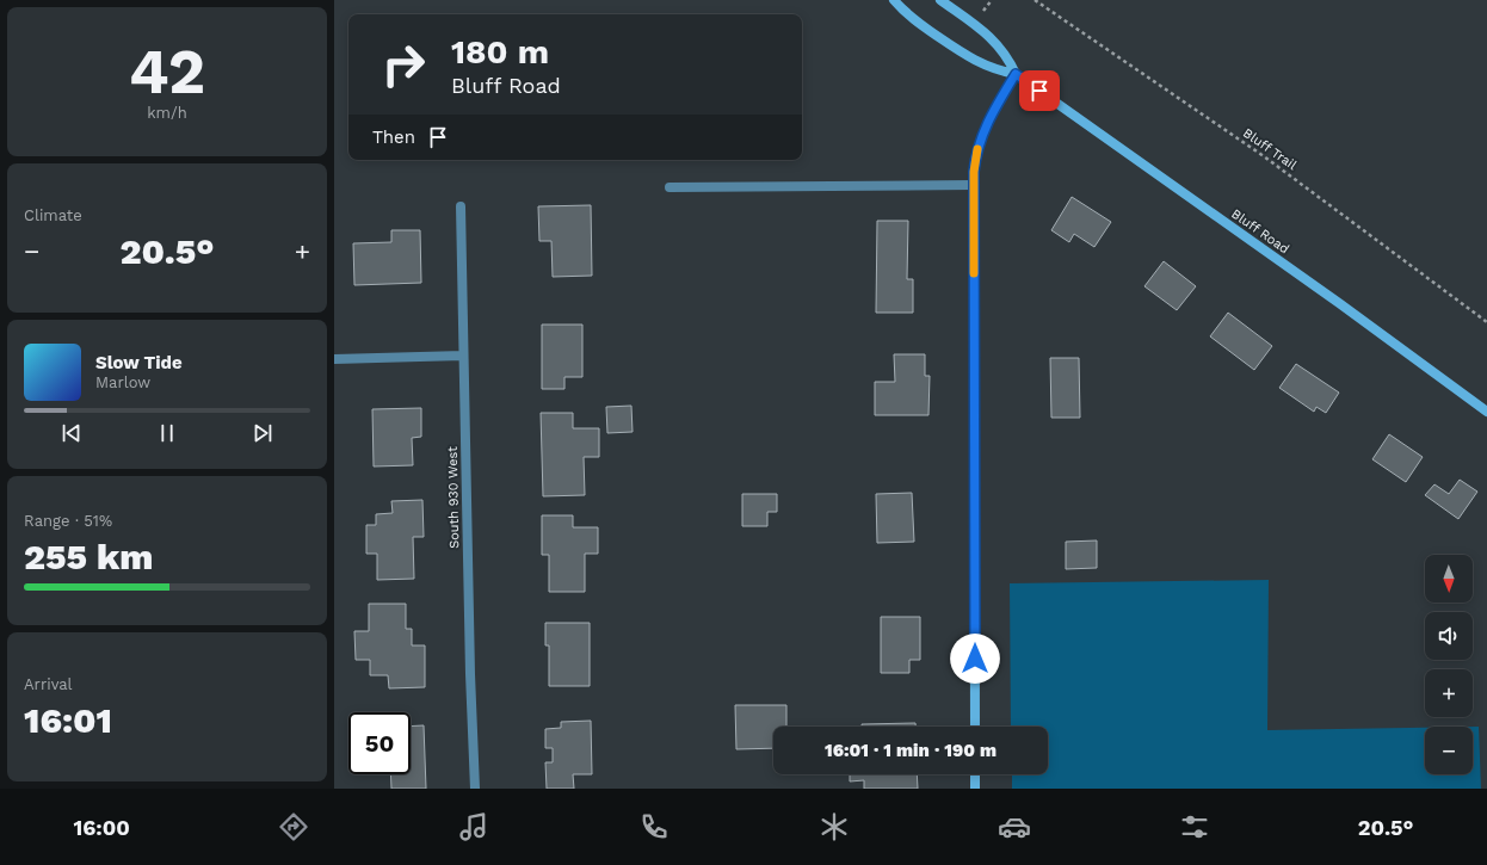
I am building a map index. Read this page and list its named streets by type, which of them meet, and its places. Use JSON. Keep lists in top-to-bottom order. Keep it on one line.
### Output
{"streets":{"main road":["Bluff Road"],"street":["South 930 West"],"path":["Bluff Trail"]},"north":"bottom","page":{"tile":[["42","km/h"],"Climate",["Range · 51%","255 km"],["Arrival","16:01"]],"turn":["180 m","Bluff Road"],"then":"Then","heat":["−","20.5°","+"],"song":["Slow Tide","Marlow"],"map_buttons":["+","−"],"limit":"50","trip":"16:01 · 1 min · 190 m","tabs":["16:00","20.5°"]}}
